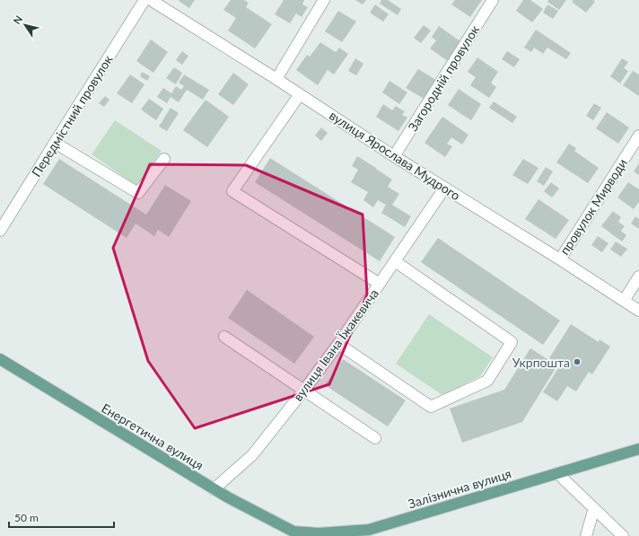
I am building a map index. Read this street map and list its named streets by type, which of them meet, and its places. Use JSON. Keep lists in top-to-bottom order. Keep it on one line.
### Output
{"streets":{"main road":["Енергетична вулиця","Залізнична вулиця"],"street":["Загородній провулок","Передмістний провулок","вулиця Ярослава Мудрого","провулок Мирводи","вулиця Івана Їжакевича"]},"crossings":[["Загородній провулок","вулиця Ярослава Мудрого"],["вулиця Ярослава Мудрого","провулок Мирводи"],["вулиця Ярослава Мудрого","вулиця Івана Їжакевича"],["вулиця Івана Їжакевича","Енергетична вулиця"],["Енергетична вулиця","Залізнична вулиця"]],"places":["Укрпошта"],"scale_bar":"50 m","north":"top left"}
